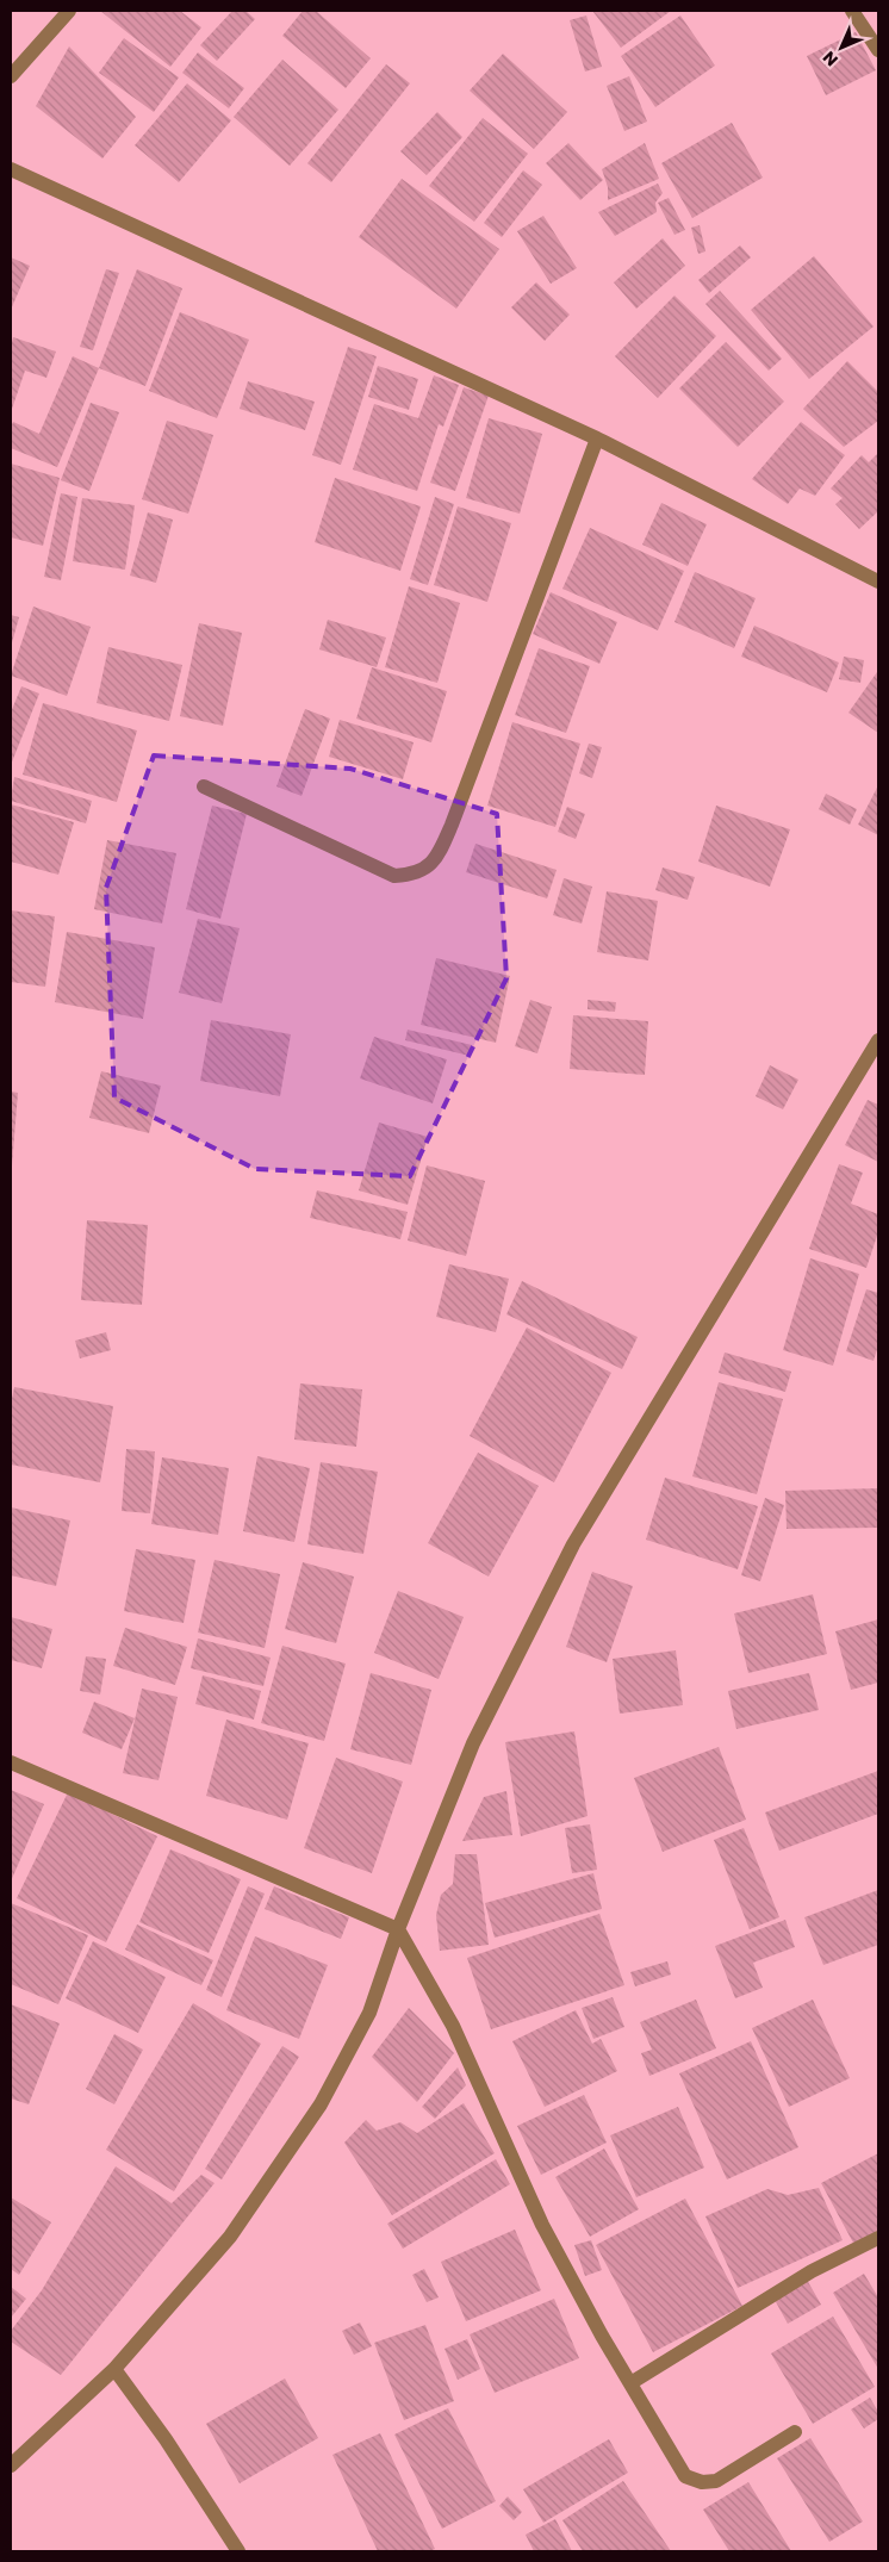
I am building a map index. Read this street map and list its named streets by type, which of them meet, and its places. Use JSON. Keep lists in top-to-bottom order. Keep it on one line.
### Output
{"north":"bottom left"}
